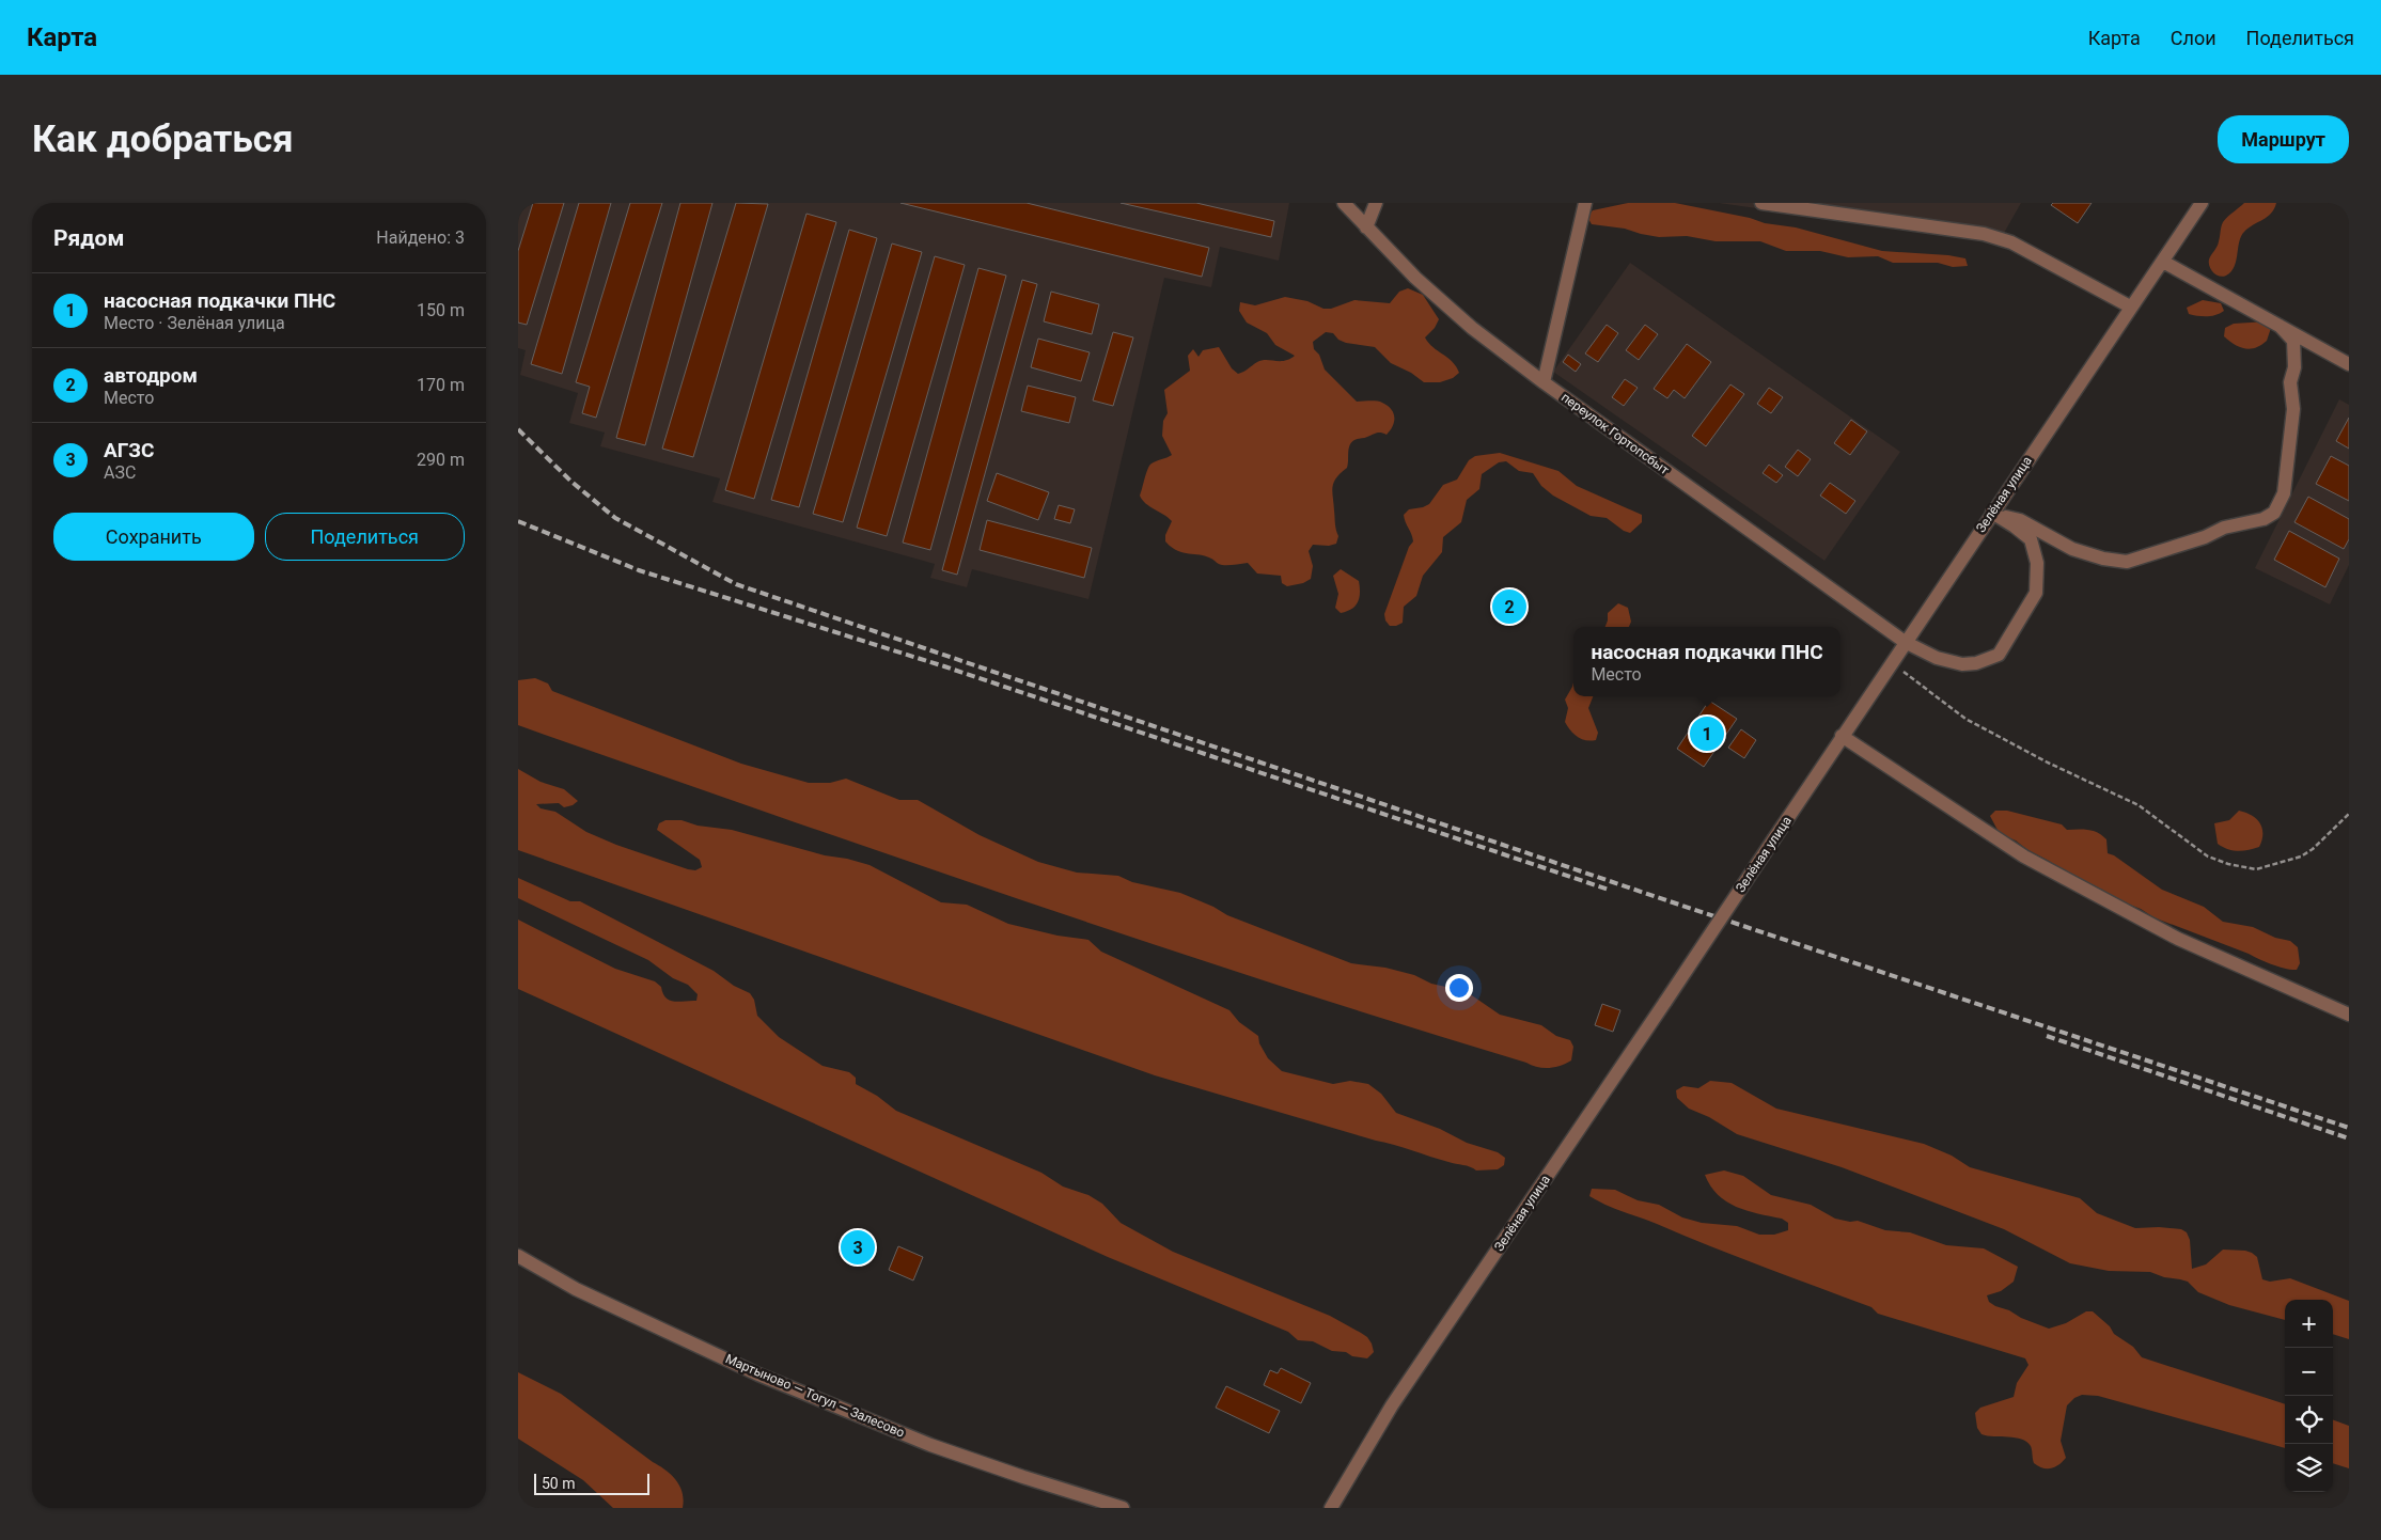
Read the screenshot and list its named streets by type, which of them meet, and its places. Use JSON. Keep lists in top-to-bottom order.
{
  "streets": {
    "street": ["переулок Гортопсбыт", "Зелёная улица", "Мартыново — Тогул — Залесово"]
  },
  "crossings": [
    ["переулок Гортопсбыт", "Зелёная улица"]
  ],
  "scale_bar": "50 m",
  "page": {
    "header": "Карта",
    "nav": ["Карта", "Слои", "Поделиться"],
    "buttons": [
      "Маршрут",
      ["Сохранить", "Поделиться"]
    ],
    "title": "Как добраться",
    "heading": ["Рядом", "Найдено: 3"],
    "list": [
      {
        "mark": "1",
        "name": "насосная подкачки ПНС",
        "note": "Место · Зелёная улица",
        "value": "150 m"
      },
      {
        "mark": "2",
        "name": "автодром",
        "note": "Место",
        "value": "170 m"
      },
      {
        "mark": "3",
        "name": "АГЗС",
        "note": "АЗС",
        "value": "290 m"
      }
    ],
    "pins": ["2", "1", "3"],
    "popup": ["насосная подкачки ПНС", "Место"],
    "map_buttons": ["+", "−"],
    "scale": "50 m"
  }
}
